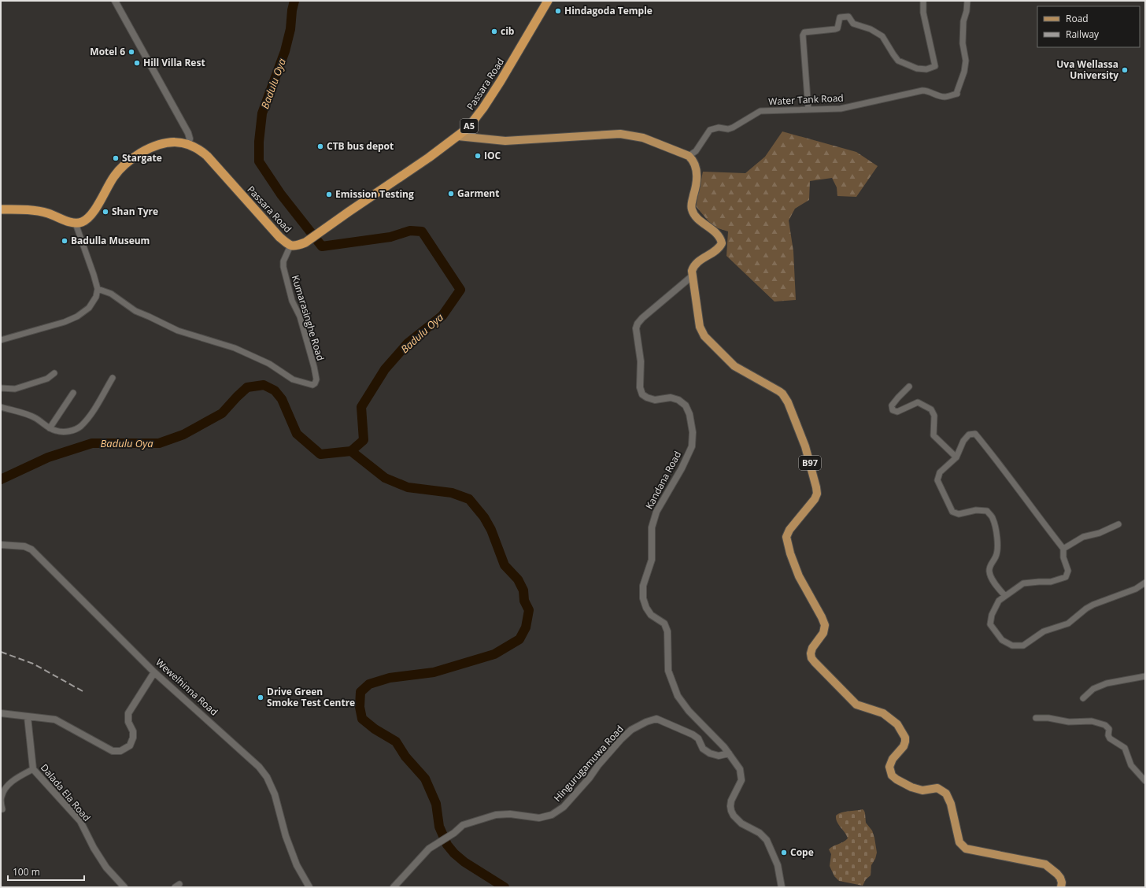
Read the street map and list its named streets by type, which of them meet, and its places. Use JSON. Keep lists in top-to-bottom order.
{
  "streets": {
    "highway": ["Passara Road", "A5"],
    "main road": ["B97"],
    "street": [
      "Water Tank Road",
      "Kumarasinghe Road",
      "Kandana Road",
      "Wewelhinna Road",
      "Hingurugamuwa Road",
      "Dalada Ela Road"
    ]
  },
  "crossings": [
    ["Passara Road", "Kumarasinghe Road"],
    ["Water Tank Road", "B97"],
    ["B97", "Kandana Road"],
    ["Kandana Road", "Hingurugamuwa Road"]
  ],
  "water": ["Badulu Oya"],
  "places": [
    "Hindagoda Temple",
    "cib",
    "Motel 6",
    "Hill Villa Rest",
    "Uva Wellassa University",
    "CTB bus depot",
    "IOC",
    "Stargate",
    "Garment",
    "Emission Testing",
    "Shan Tyre",
    "Badulla Museum",
    "Drive Green Smoke Test Centre",
    "Cope"
  ],
  "legend": ["Road", "Railway"],
  "scale_bar": "100 m"
}
